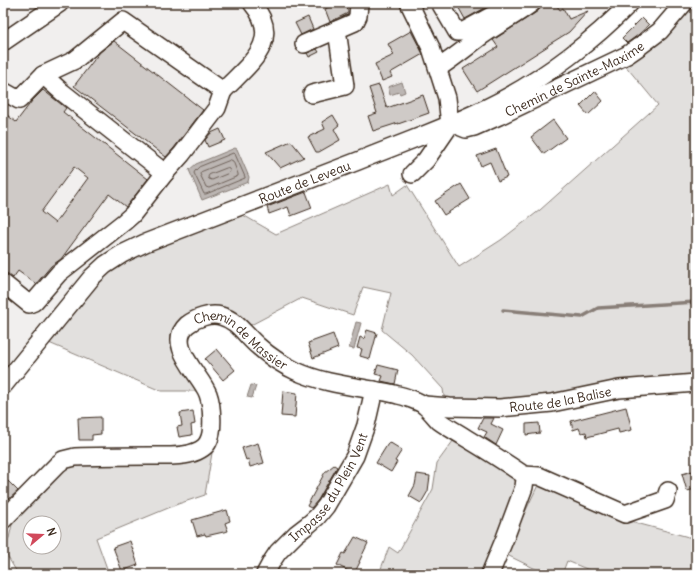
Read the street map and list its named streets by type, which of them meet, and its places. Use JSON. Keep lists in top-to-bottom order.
{
  "streets": {
    "street": [
      "Chemin de Sainte-Maxime",
      "Route de Leveau",
      "Chemin de Massier",
      "Route de la Balise",
      "Impasse du Plein Vent"
    ]
  },
  "crossings": [
    ["Chemin de Sainte-Maxime", "Route de Leveau"],
    ["Chemin de Massier", "Route de la Balise"],
    ["Chemin de Massier", "Impasse du Plein Vent"]
  ],
  "north": "right"
}
